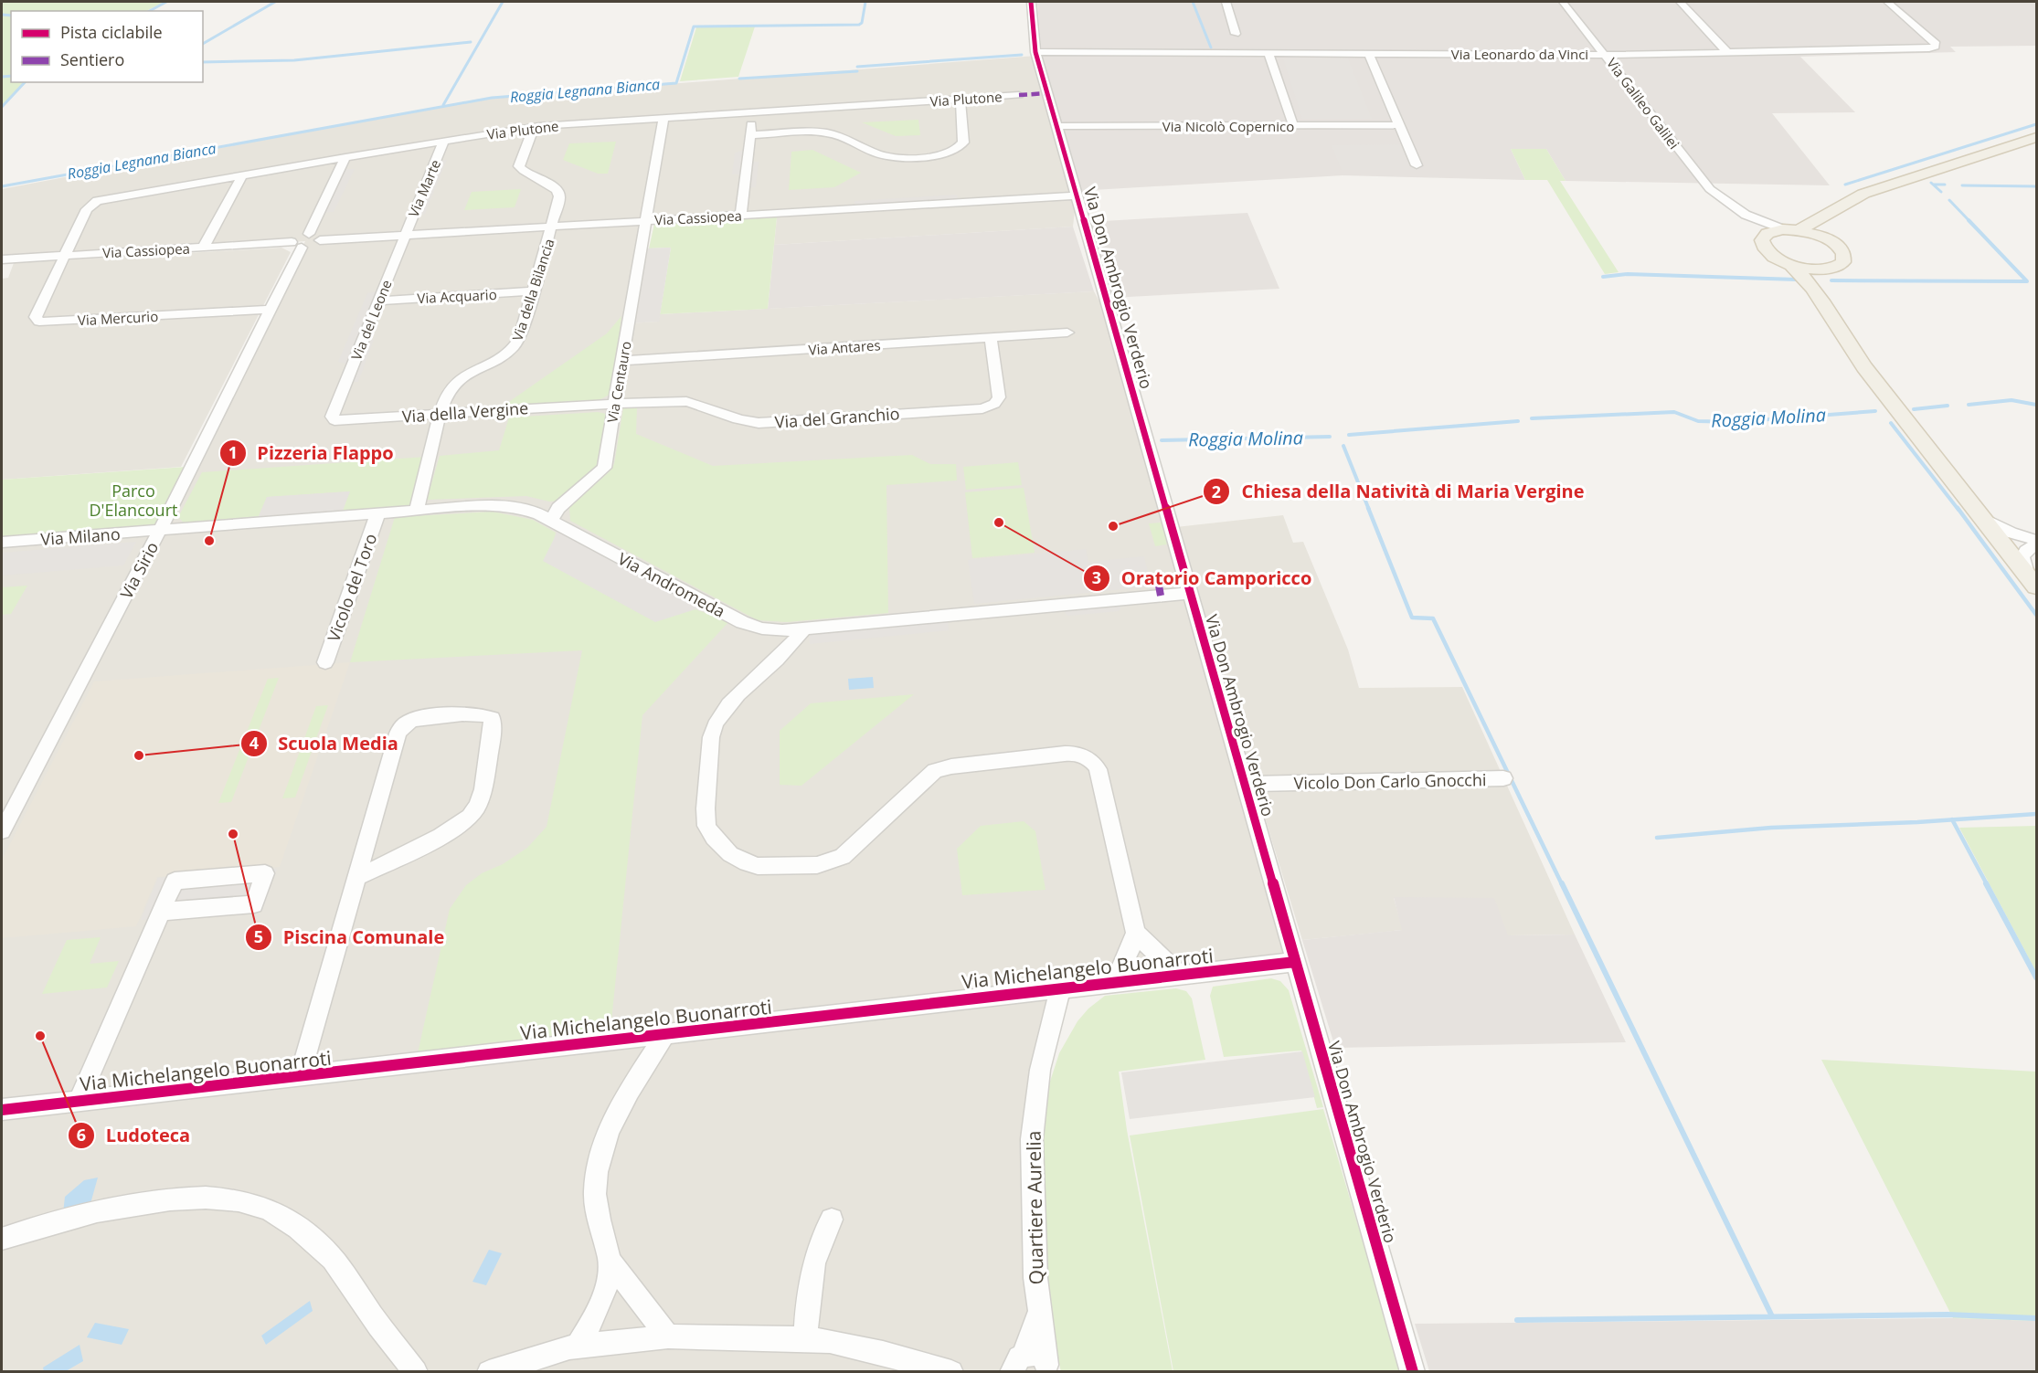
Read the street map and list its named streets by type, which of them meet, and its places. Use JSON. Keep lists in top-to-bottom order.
{
  "streets": {
    "street": [
      "Via Leonardo da Vinci",
      "Via Plutone",
      "Via Galileo Galilei",
      "Via Nicolò Copernico",
      "Via Marte",
      "Via Cassiopea",
      "Via Don Ambrogio Verderio",
      "Via della Bilancia",
      "Via Acquario",
      "Via Mercurio",
      "Via del Leone",
      "Via Antares",
      "Via Centauro",
      "Via della Vergine",
      "Via del Granchio",
      "Via Milano",
      "Via Sirio",
      "Via Andromeda",
      "Vicolo del Toro",
      "Vicolo Don Carlo Gnocchi",
      "Via Michelangelo Buonarroti",
      "Quartiere Aurelia"
    ]
  },
  "crossings": [
    ["Via Leonardo da Vinci", "Via Galileo Galilei"],
    ["Via Leonardo da Vinci", "Via Don Ambrogio Verderio"],
    ["Via Plutone", "Via Marte"],
    ["Via Plutone", "Via Cassiopea"],
    ["Via Plutone", "Via della Bilancia"],
    ["Via Plutone", "Via Mercurio"],
    ["Via Plutone", "Via Centauro"],
    ["Via Nicolò Copernico", "Via Don Ambrogio Verderio"],
    ["Via Marte", "Via Cassiopea"],
    ["Via Marte", "Via del Leone"],
    ["Via Cassiopea", "Via Don Ambrogio Verderio"],
    ["Via Cassiopea", "Via della Bilancia"],
    ["Via Cassiopea", "Via Mercurio"],
    ["Via Cassiopea", "Via del Leone"],
    ["Via Cassiopea", "Via Centauro"],
    ["Via Cassiopea", "Via Sirio"],
    ["Via Don Ambrogio Verderio", "Via Andromeda"],
    ["Via Don Ambrogio Verderio", "Vicolo Don Carlo Gnocchi"],
    ["Via Don Ambrogio Verderio", "Via Michelangelo Buonarroti"],
    ["Via della Bilancia", "Via Acquario"],
    ["Via della Bilancia", "Via della Vergine"],
    ["Via della Bilancia", "Via Andromeda"],
    ["Via Acquario", "Via del Leone"],
    ["Via Mercurio", "Via Sirio"],
    ["Via del Leone", "Via della Vergine"],
    ["Via Antares", "Via Centauro"],
    ["Via Antares", "Via del Granchio"],
    ["Via Centauro", "Via della Vergine"],
    ["Via Centauro", "Via del Granchio"],
    ["Via Centauro", "Via Andromeda"],
    ["Via della Vergine", "Via del Granchio"],
    ["Via Milano", "Via Sirio"],
    ["Via Milano", "Via Andromeda"],
    ["Via Sirio", "Via Andromeda"],
    ["Via Andromeda", "Vicolo del Toro"],
    ["Via Michelangelo Buonarroti", "Quartiere Aurelia"]
  ],
  "water": ["Roggia Legnana Bianca", "Roggia Molina"],
  "parks": ["Parco D'Elancourt"],
  "places": [
    "Oratorio Camporicco",
    "Chiesa della Natività di Maria Vergine",
    "Pizzeria Flappo",
    "Scuola Media",
    "Piscina Comunale",
    "Ludoteca"
  ],
  "legend": ["Pista ciclabile", "Sentiero"]
}
